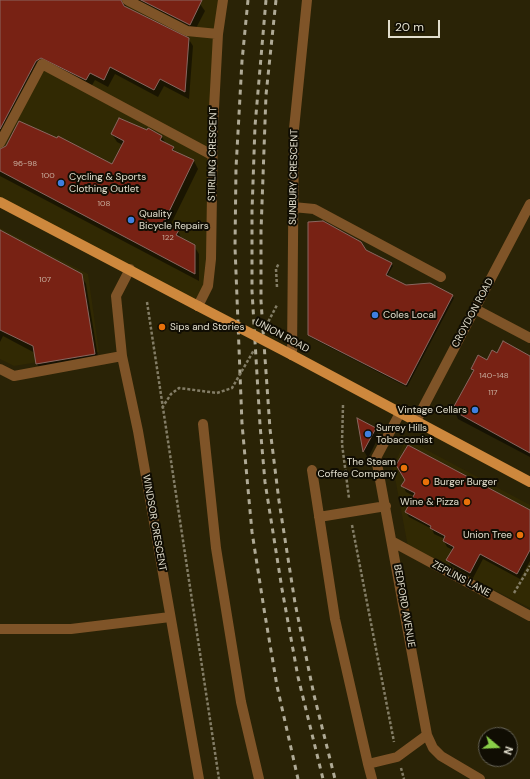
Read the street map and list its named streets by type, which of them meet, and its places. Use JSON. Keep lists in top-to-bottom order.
{
  "streets": {
    "main road": ["UNION ROAD"],
    "street": [
      "STIRLING CRESCENT",
      "SUNBURY CRESCENT",
      "CROYDON ROAD",
      "WINDSOR CRESCENT",
      "ZEPLINS LANE",
      "BEDFORD AVENUE"
    ]
  },
  "crossings": [
    ["STIRLING CRESCENT", "UNION ROAD"],
    ["SUNBURY CRESCENT", "UNION ROAD"],
    ["CROYDON ROAD", "UNION ROAD"],
    ["UNION ROAD", "WINDSOR CRESCENT"],
    ["UNION ROAD", "BEDFORD AVENUE"],
    ["ZEPLINS LANE", "BEDFORD AVENUE"]
  ],
  "places": [
    "Cycling & Sports Clothing Outlet",
    "Quality Bicycle Repairs",
    "Coles Local",
    "Sips and Stories",
    "Vintage Cellars",
    "Surrey Hills Tobacconist",
    "The Steam Coffee Company",
    "Burger Burger",
    "Wine & Pizza",
    "Union Tree"
  ],
  "house_numbers": [
    "96-98",
    "100",
    "108",
    "122",
    "107",
    "140-148",
    "117"
  ],
  "scale_bar": "20 m",
  "north": "right"
}
